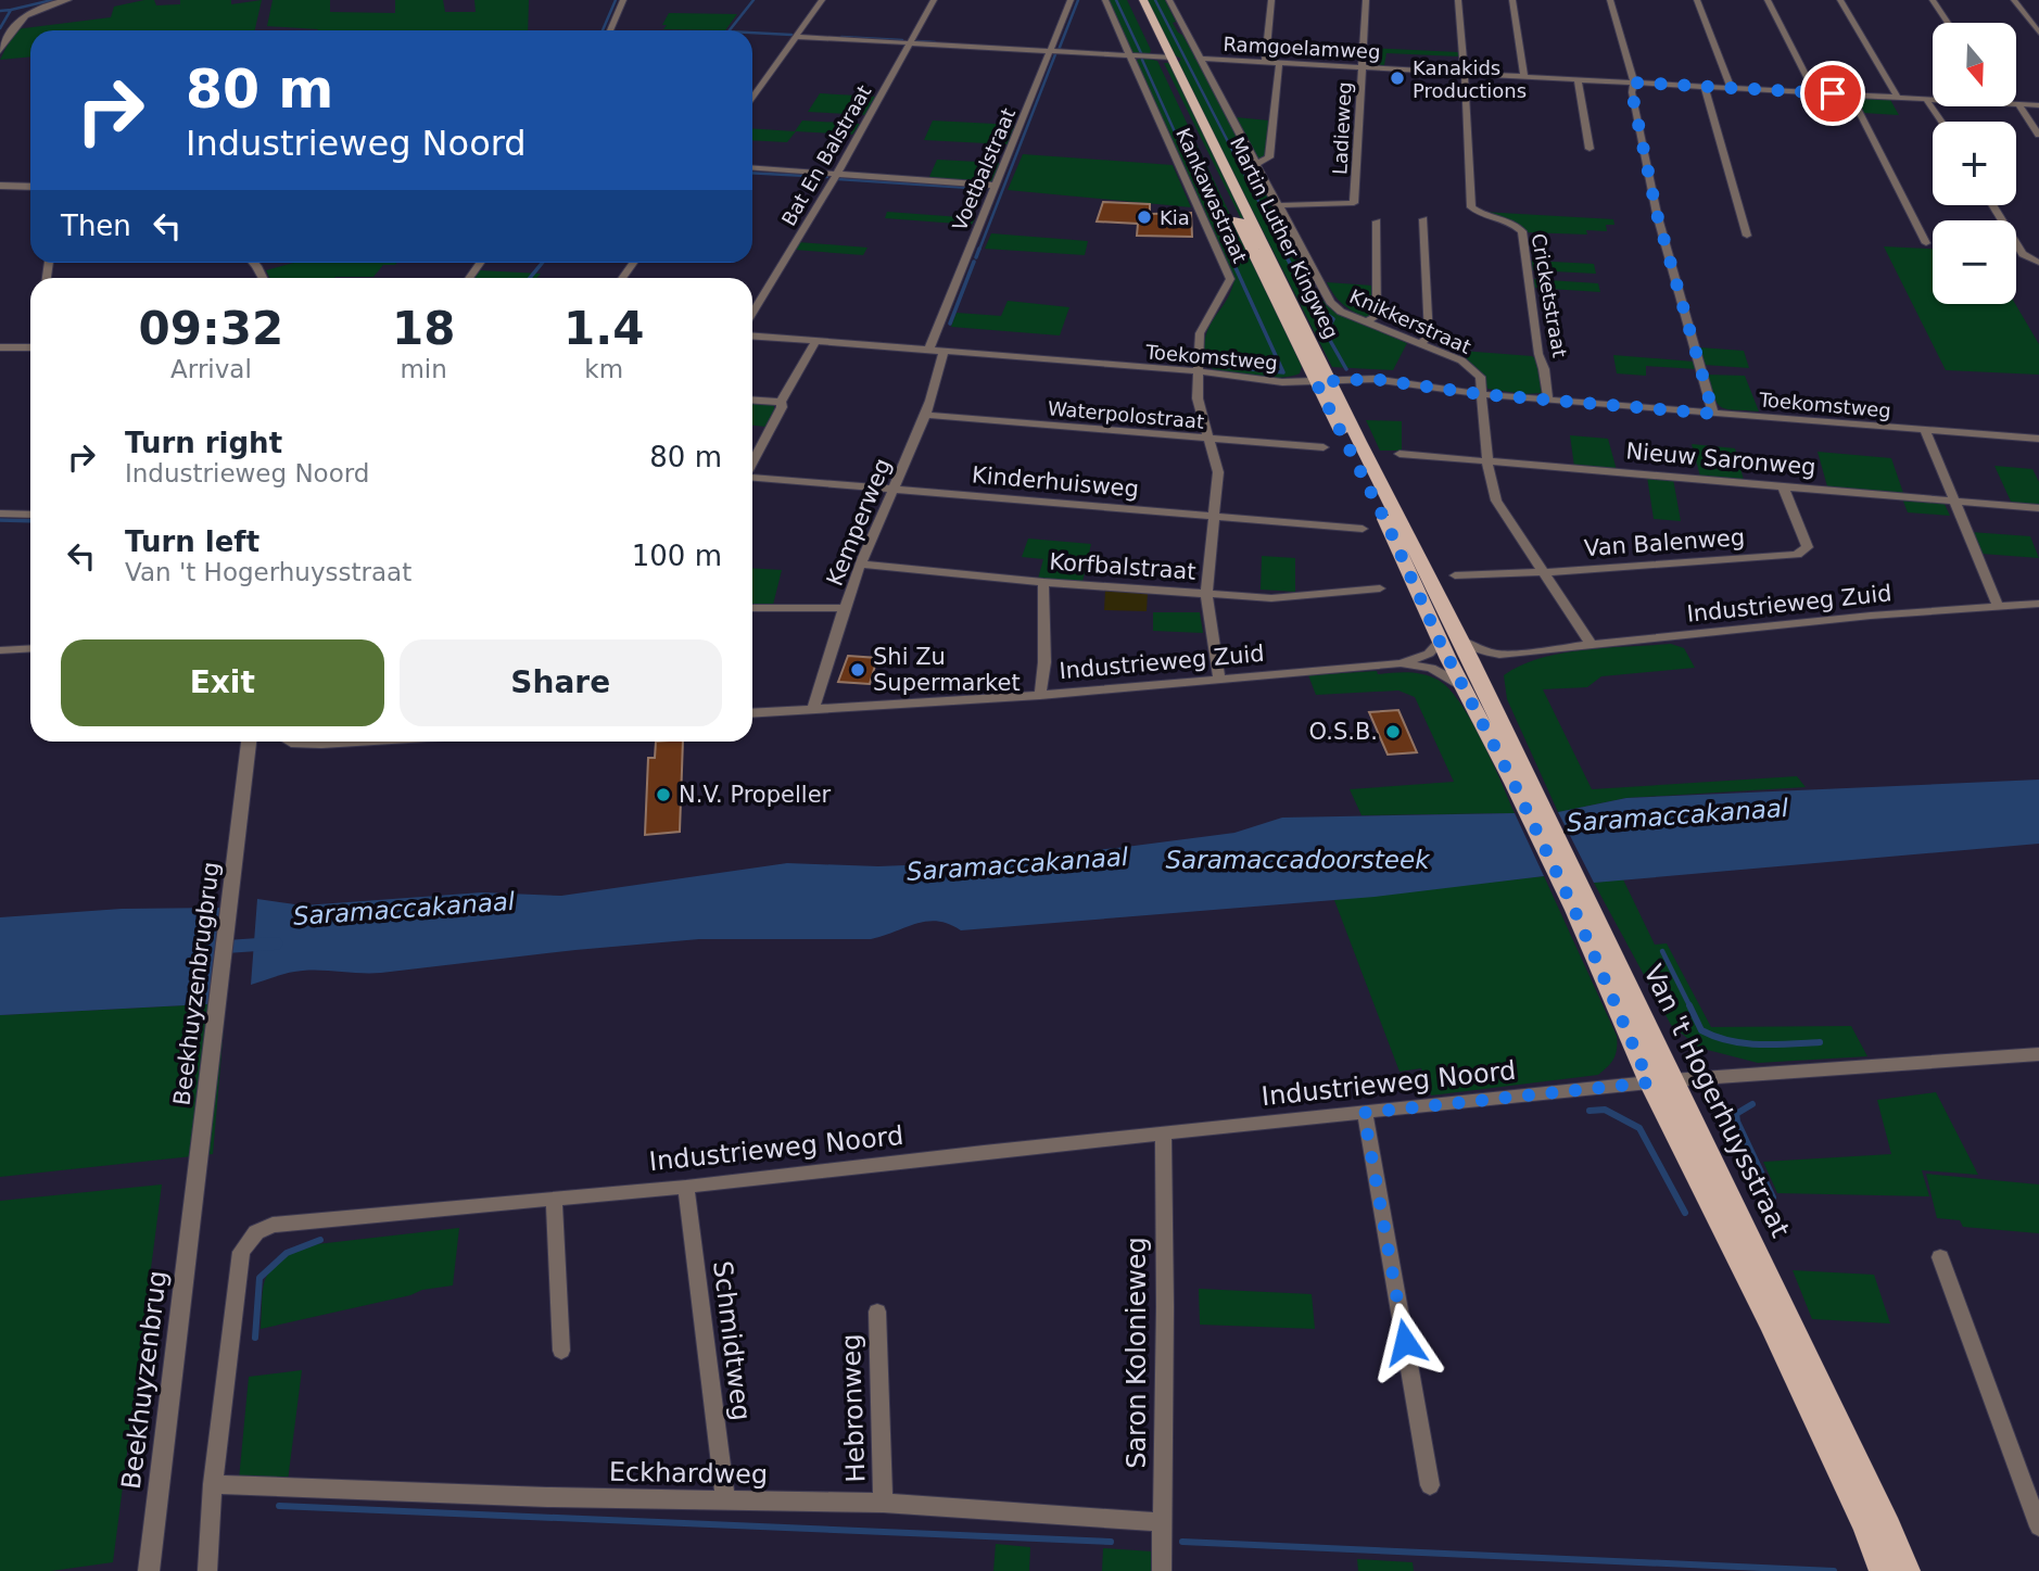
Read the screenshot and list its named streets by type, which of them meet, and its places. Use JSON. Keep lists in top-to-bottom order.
{
  "streets": {
    "main road": ["Martin Luther Kingweg", "Van 't Hogerhuysstraat"],
    "street": [
      "Ramgoelamweg",
      "Ladieweg",
      "Bat En Balstraat",
      "Voetbalstraat",
      "Kankawastraat",
      "Cricketstraat",
      "Knikkerstraat",
      "Toekomstweg",
      "Waterpolostraat",
      "Nieuw Saronweg",
      "Kinderhuisweg",
      "Kemperweg",
      "Van Balenweg",
      "Korfbalstraat",
      "Industrieweg Zuid",
      "Beekhuyzenbrugbrug",
      "Industrieweg Noord",
      "Schmidtweg",
      "Saron Kolonieweg",
      "Beekhuyzenbrug",
      "Hebronweg",
      "Eckhardweg"
    ]
  },
  "crossings": [
    ["Ramgoelamweg", "Ladieweg"],
    ["Ramgoelamweg", "Cricketstraat"],
    ["Ramgoelamweg", "Knikkerstraat"],
    ["Ladieweg", "Knikkerstraat"],
    ["Voetbalstraat", "Toekomstweg"],
    ["Kankawastraat", "Toekomstweg"],
    ["Kankawastraat", "Waterpolostraat"],
    ["Kankawastraat", "Kinderhuisweg"],
    ["Kankawastraat", "Korfbalstraat"],
    ["Kankawastraat", "Industrieweg Zuid"],
    ["Martin Luther Kingweg", "Toekomstweg"],
    ["Martin Luther Kingweg", "Industrieweg Zuid"],
    ["Martin Luther Kingweg", "Van 't Hogerhuysstraat"],
    ["Cricketstraat", "Toekomstweg"],
    ["Knikkerstraat", "Toekomstweg"],
    ["Toekomstweg", "Kemperweg"],
    ["Waterpolostraat", "Kemperweg"],
    ["Nieuw Saronweg", "Van Balenweg"],
    ["Kinderhuisweg", "Kemperweg"],
    ["Kemperweg", "Korfbalstraat"],
    ["Kemperweg", "Industrieweg Zuid"],
    ["Industrieweg Zuid", "Van 't Hogerhuysstraat"],
    ["Beekhuyzenbrugbrug", "Beekhuyzenbrug"],
    ["Industrieweg Noord", "Van 't Hogerhuysstraat"],
    ["Industrieweg Noord", "Schmidtweg"],
    ["Industrieweg Noord", "Saron Kolonieweg"],
    ["Industrieweg Noord", "Eckhardweg"],
    ["Schmidtweg", "Eckhardweg"],
    ["Saron Kolonieweg", "Eckhardweg"],
    ["Hebronweg", "Eckhardweg"]
  ],
  "water": ["Saramaccakanaal", "Saramaccadoorsteek"],
  "places": [
    "Kanakids Productions",
    "Kia",
    "Shi Zu Supermarket",
    "O.S.B.",
    "N.V. Propeller"
  ],
  "north": "bottom",
  "page": {
    "map_buttons": ["+", "−"],
    "turn": ["80 m", "Industrieweg Noord"],
    "then": "Then",
    "eta": [
      "09:32",
      "Arrival",
      "18",
      "min",
      "1.4",
      "km"
    ],
    "list": [
      {
        "name": "Turn right",
        "note": "Industrieweg Noord",
        "value": "80 m"
      },
      {
        "name": "Turn left",
        "note": "Van 't Hogerhuysstraat",
        "value": "100 m"
      }
    ],
    "buttons": ["Exit", "Share"]
  }
}
